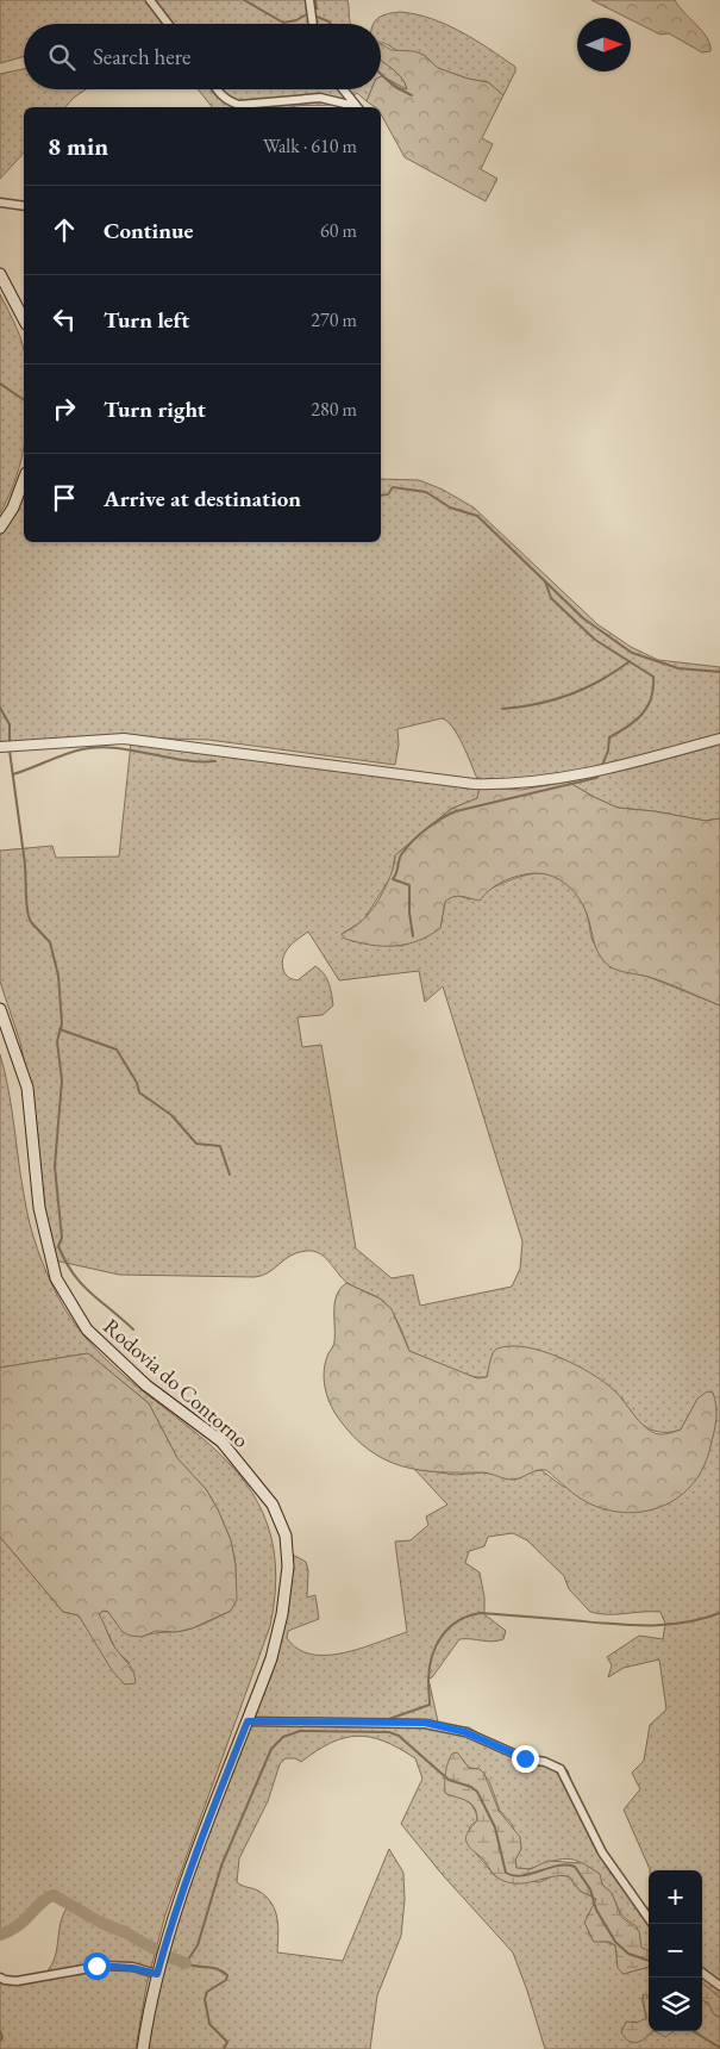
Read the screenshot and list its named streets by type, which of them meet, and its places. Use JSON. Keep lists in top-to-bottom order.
{
  "streets": {
    "main road": ["Rodovia do Contorno"]
  },
  "north": "right",
  "page": {
    "search": "Search here",
    "heading": ["8 min", "Walk · 610 m"],
    "list": [
      ["Continue", "60 m"],
      ["Turn left", "270 m"],
      ["Turn right", "280 m"],
      "Arrive at destination"
    ],
    "map_buttons": ["+", "−"]
  }
}
